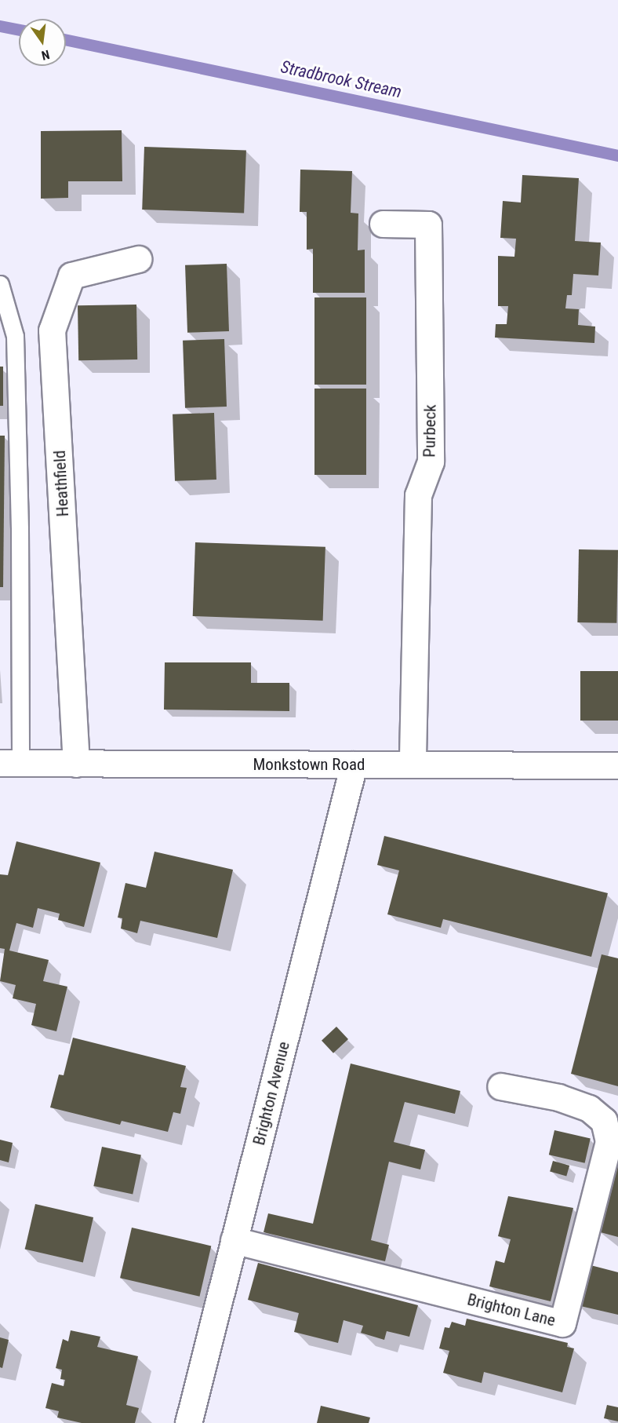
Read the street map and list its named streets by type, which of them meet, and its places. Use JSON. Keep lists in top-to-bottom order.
{
  "streets": {
    "street": [
      "Purbeck",
      "Heathfield",
      "Monkstown Road",
      "Brighton Avenue",
      "Brighton Lane"
    ]
  },
  "crossings": [
    ["Purbeck", "Monkstown Road"],
    ["Heathfield", "Monkstown Road"],
    ["Monkstown Road", "Brighton Avenue"],
    ["Brighton Avenue", "Brighton Lane"]
  ],
  "water": ["Stradbrook Stream"],
  "north": "bottom"
}
